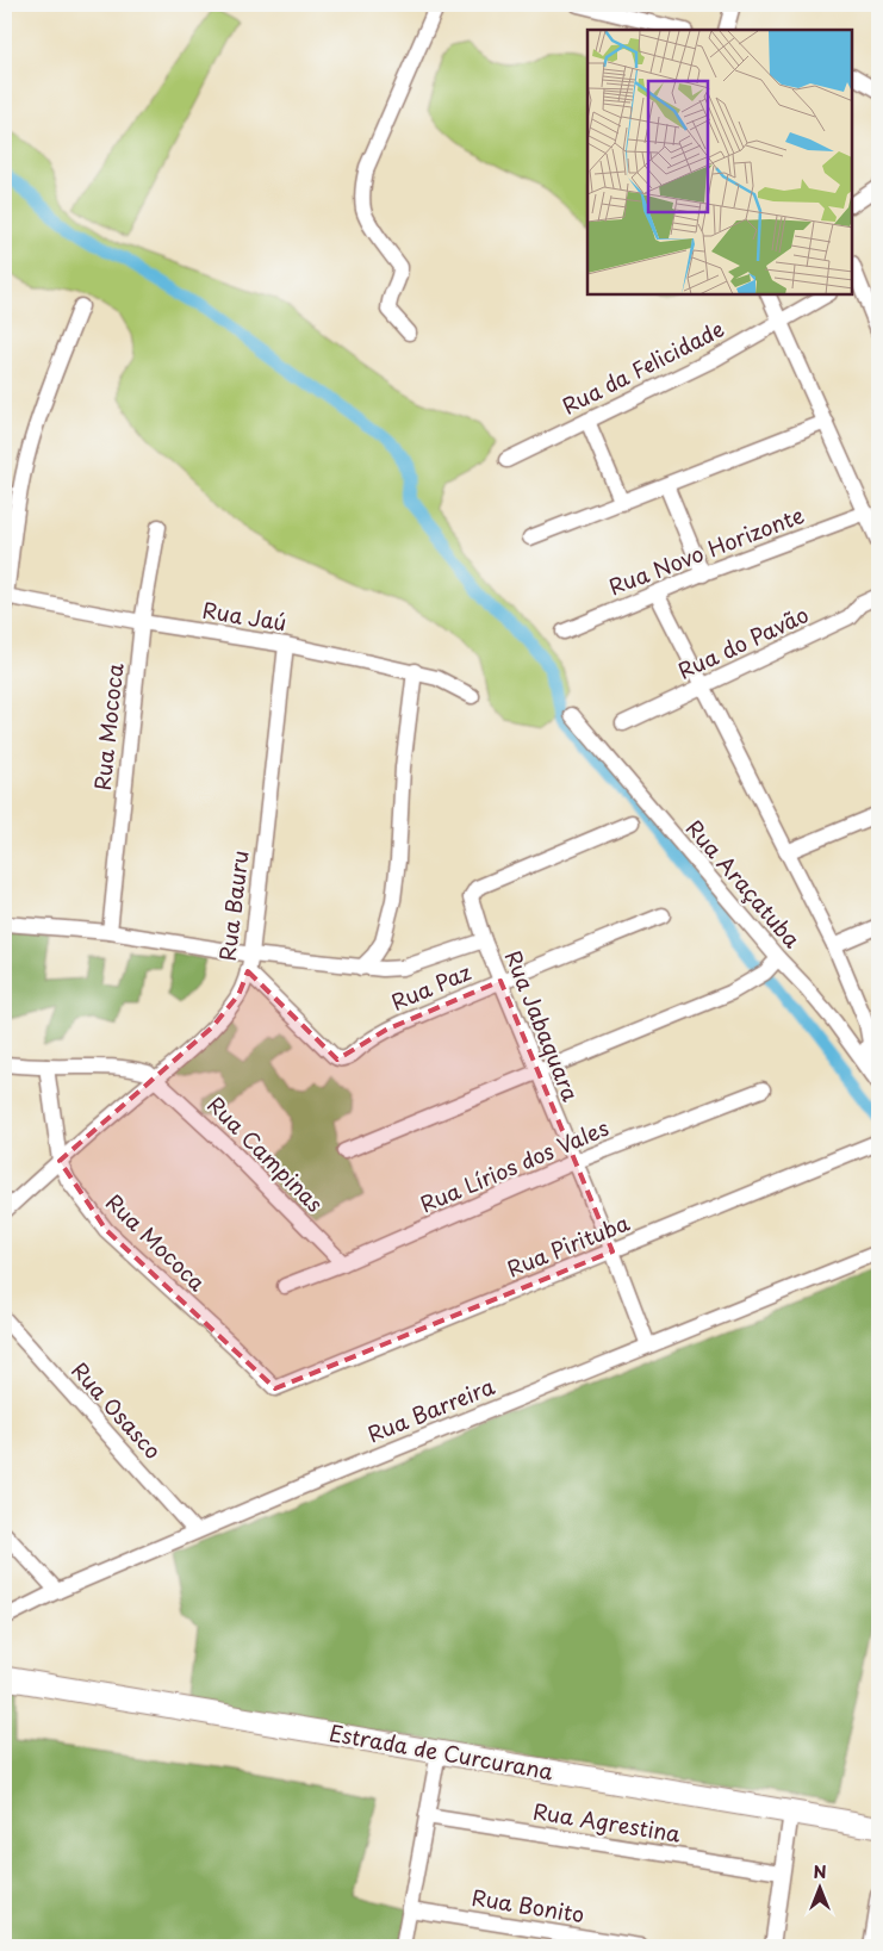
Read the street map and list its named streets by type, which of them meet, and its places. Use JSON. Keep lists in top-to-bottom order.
{
  "streets": {
    "main road": ["Estrada de Curcurana"],
    "street": [
      "Rua da Felicidade",
      "Rua Novo Horizonte",
      "Rua Jaú",
      "Rua do Pavão",
      "Rua Mococa",
      "Rua Araçatuba",
      "Rua Bauru",
      "Rua Paz",
      "Rua Jabaquara",
      "Rua Campinas",
      "Rua Lírios dos Vales",
      "Rua Pirituba",
      "Rua Osasco",
      "Rua Barreira",
      "Rua Agrestina",
      "Rua Bonito"
    ]
  },
  "crossings": [
    ["Rua Jaú", "Rua Mococa"],
    ["Rua Jaú", "Rua Bauru"],
    ["Rua Mococa", "Rua Bauru"],
    ["Rua Mococa", "Rua Pirituba"],
    ["Rua Bauru", "Rua Paz"],
    ["Rua Bauru", "Rua Campinas"],
    ["Rua Paz", "Rua Jabaquara"],
    ["Rua Jabaquara", "Rua Lírios dos Vales"],
    ["Rua Jabaquara", "Rua Pirituba"],
    ["Rua Jabaquara", "Rua Barreira"],
    ["Rua Campinas", "Rua Lírios dos Vales"],
    ["Rua Osasco", "Rua Barreira"]
  ],
  "north": "top"
}
